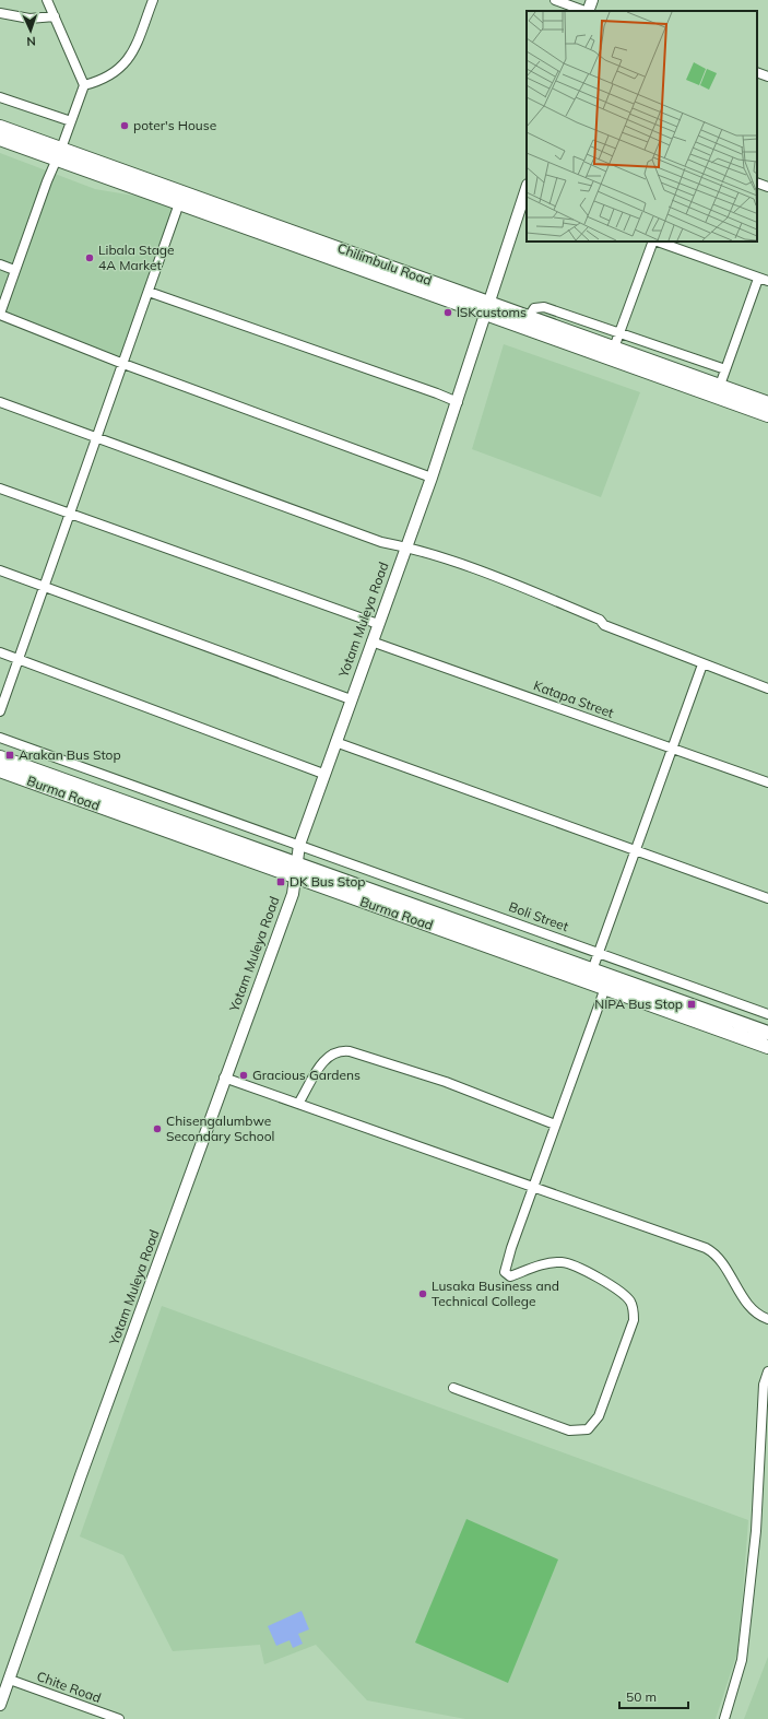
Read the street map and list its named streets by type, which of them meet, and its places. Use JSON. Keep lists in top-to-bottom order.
{
  "streets": {
    "main road": ["Chilimbulu Road", "Burma Road"],
    "street": [
      "Yotam Muleya Road",
      "Katapa Street",
      "Boli Street",
      "Chite Road"
    ]
  },
  "crossings": [
    ["Chilimbulu Road", "Yotam Muleya Road"],
    ["Yotam Muleya Road", "Katapa Street"],
    ["Yotam Muleya Road", "Burma Road"],
    ["Yotam Muleya Road", "Boli Street"],
    ["Yotam Muleya Road", "Chite Road"]
  ],
  "places": {
    "other": [
      "poter's House",
      "Libala Stage 4A Market",
      "lSKcustoms",
      "Gracious Gardens",
      "Chisengalumbwe Secondary School",
      "Lusaka Business and Technical College"
    ],
    "transit": ["Arakan Bus Stop", "DK Bus Stop", "NIPA Bus Stop"]
  },
  "scale_bar": "50 m",
  "north": "bottom"
}
